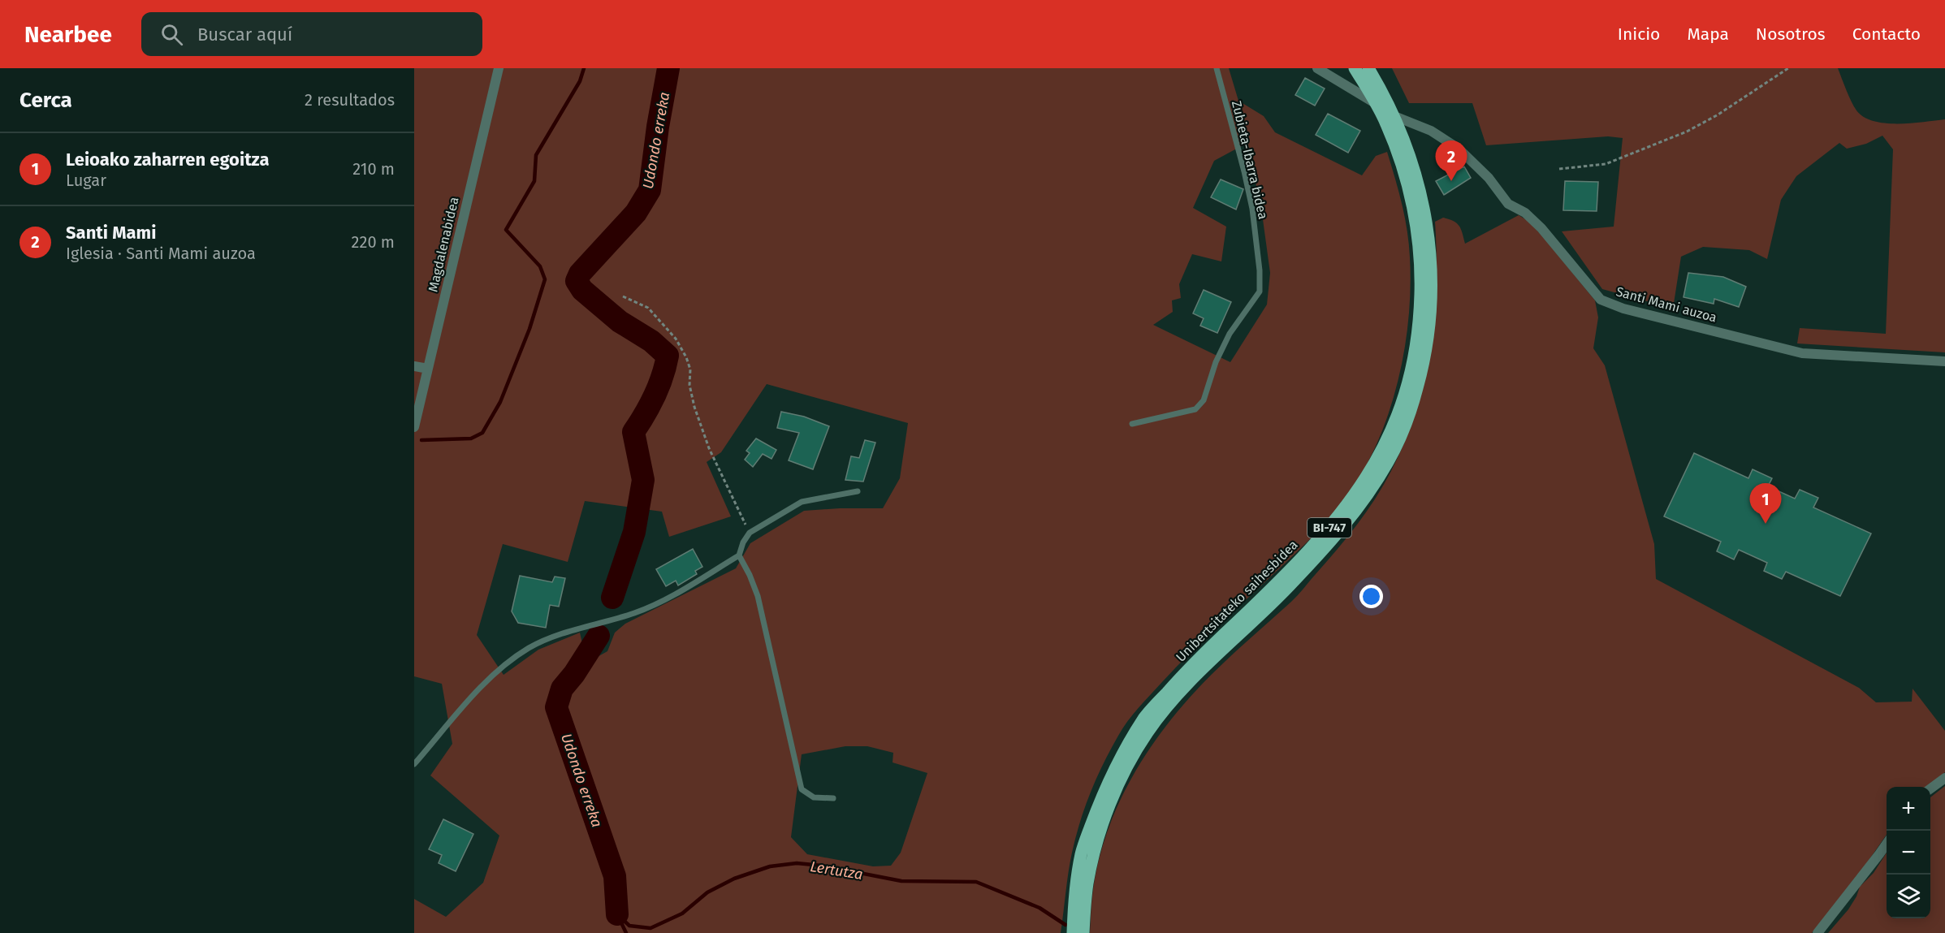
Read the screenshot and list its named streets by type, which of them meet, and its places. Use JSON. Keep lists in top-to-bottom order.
{
  "streets": {
    "main road": ["BI-747", "Unibertsitateko saihesbidea"],
    "street": ["Magdalenabidea", "Santi Mami auzoa"],
    "lane": ["Zubieta-Ibarra bidea"]
  },
  "crossings": [
    ["Santi Mami auzoa", "Unibertsitateko saihesbidea"]
  ],
  "water": ["Udondo erreka", "Lertutza"],
  "page": {
    "header": "Nearbee",
    "search": "Buscar aquí",
    "nav": [
      "Inicio",
      "Mapa",
      "Nosotros",
      "Contacto"
    ],
    "heading": ["Cerca", "2 resultados"],
    "list": [
      {
        "mark": "1",
        "name": "Leioako zaharren egoitza",
        "note": "Lugar",
        "value": "210 m"
      },
      {
        "mark": "2",
        "name": "Santi Mami",
        "note": "Iglesia · Santi Mami auzoa",
        "value": "220 m"
      }
    ],
    "pins": ["2", "1"],
    "map_buttons": ["+", "−"]
  }
}
